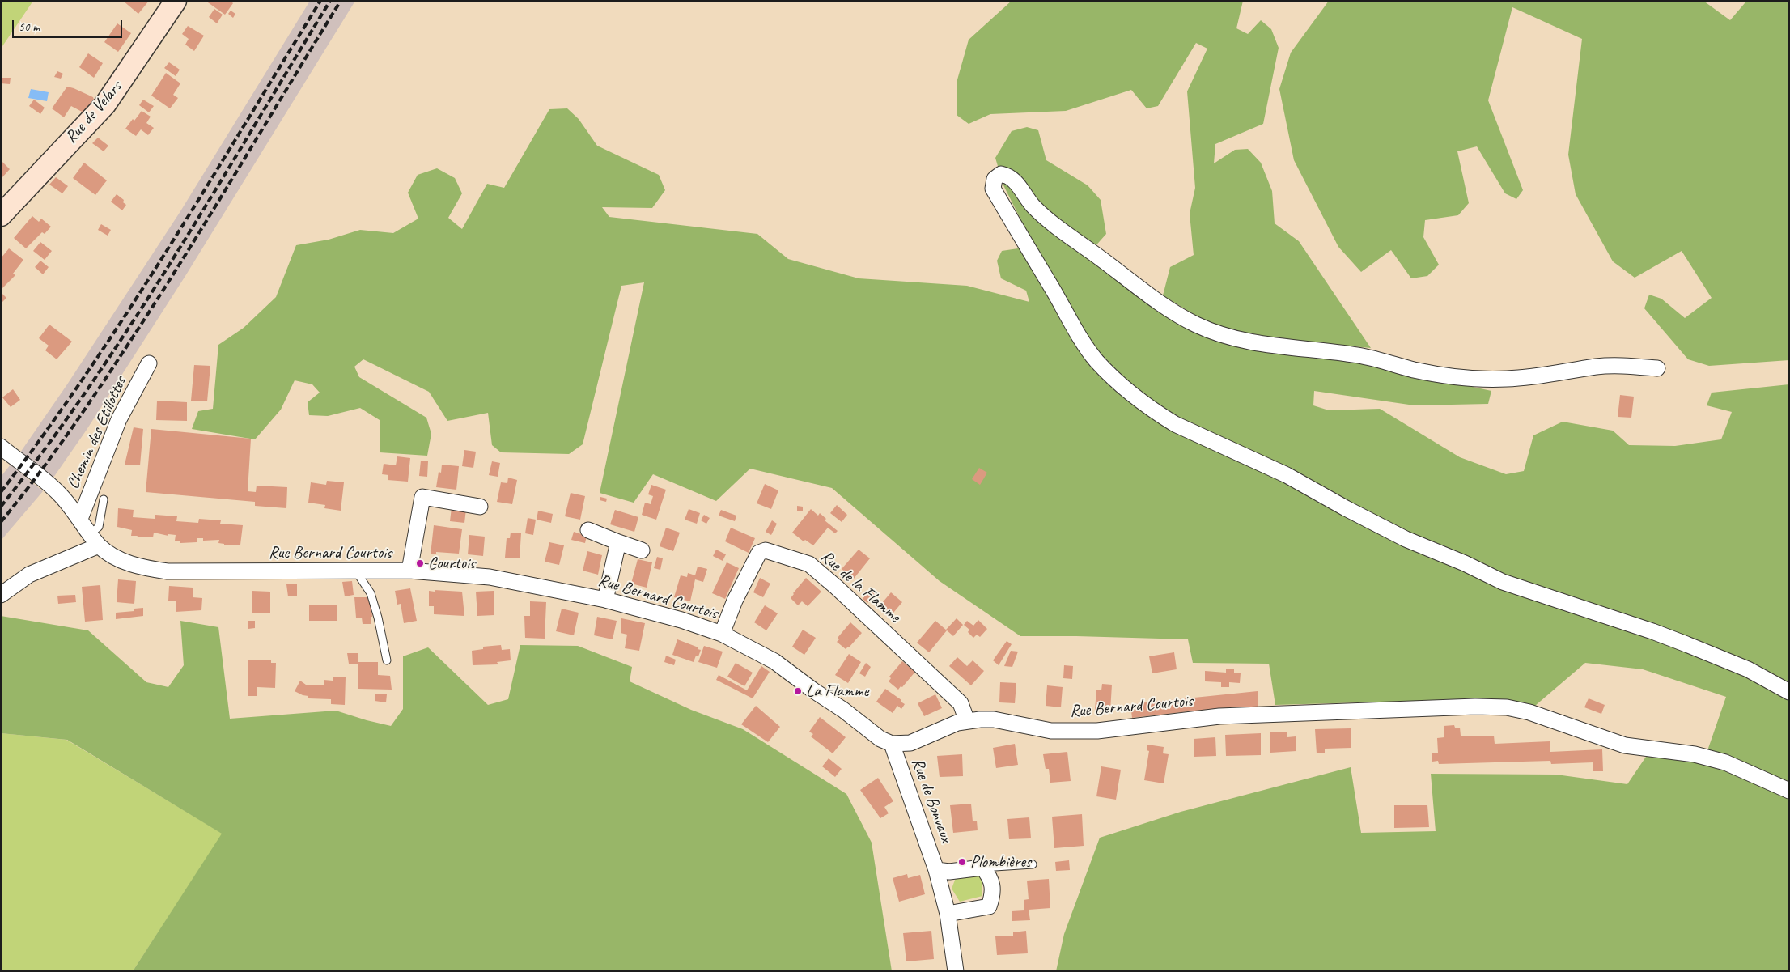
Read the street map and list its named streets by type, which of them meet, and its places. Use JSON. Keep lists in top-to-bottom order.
{
  "streets": {
    "main road": ["Rue de Velars"],
    "street": [
      "Chemin des Etillottes",
      "Rue Bernard Courtois",
      "Rue de la Flamme",
      "Rue de Bonvaux"
    ]
  },
  "crossings": [
    ["Chemin des Etillottes", "Rue Bernard Courtois"],
    ["Rue Bernard Courtois", "Rue de la Flamme"],
    ["Rue Bernard Courtois", "Rue de Bonvaux"]
  ],
  "places": ["Courtois", "La Flamme", "Plombières"],
  "scale_bar": "50 m"
}
